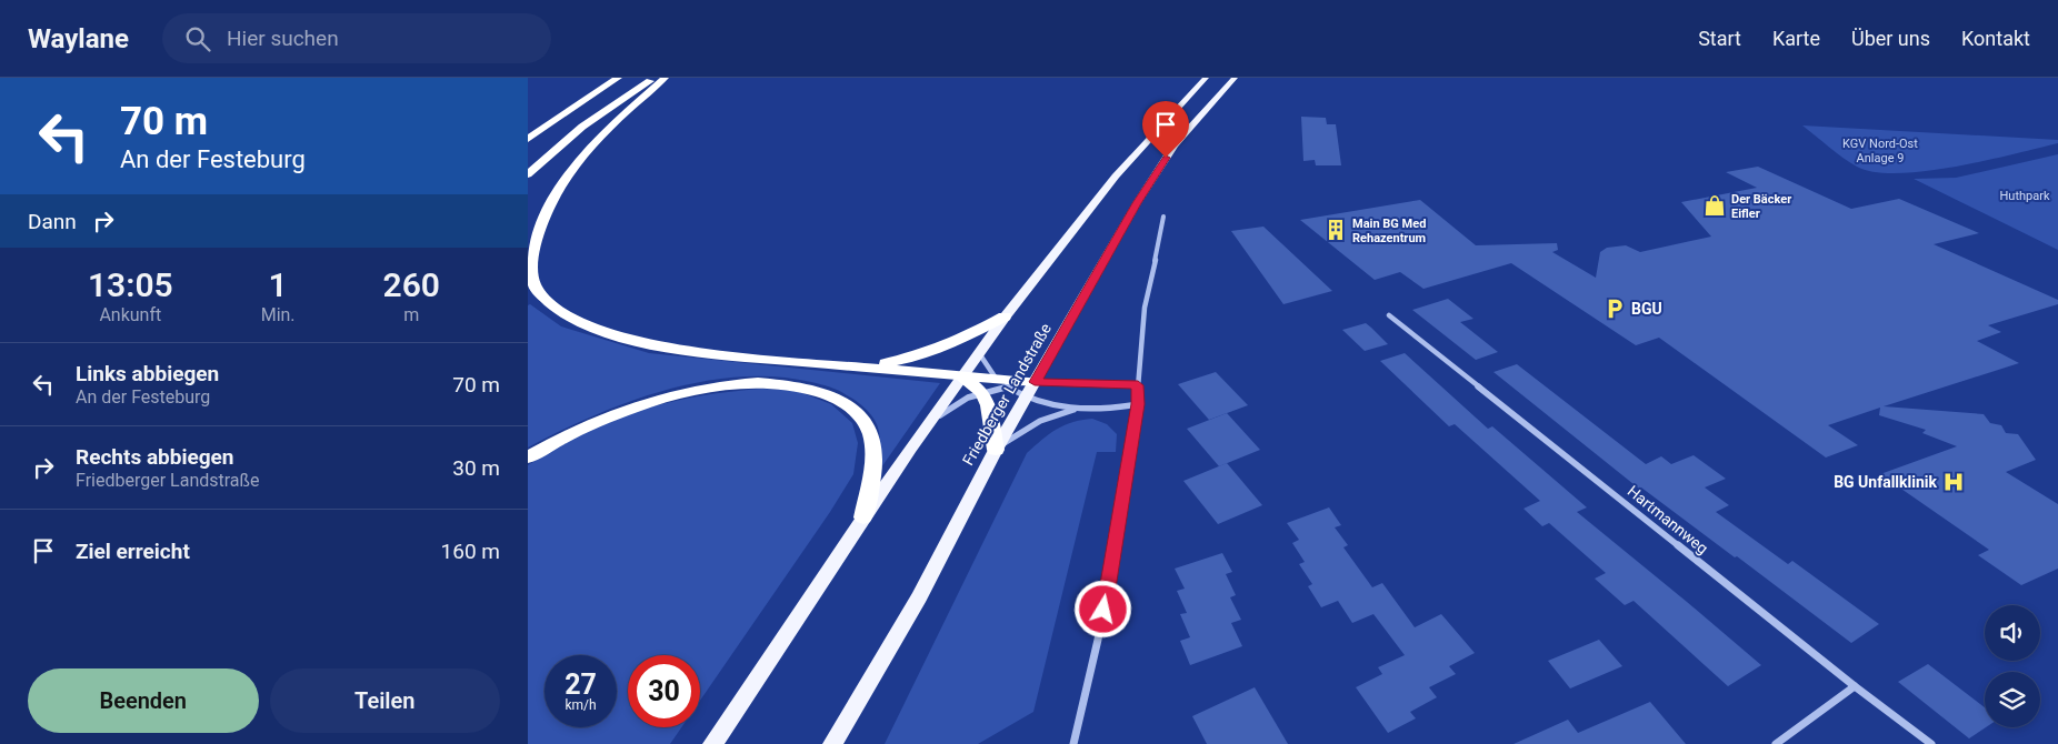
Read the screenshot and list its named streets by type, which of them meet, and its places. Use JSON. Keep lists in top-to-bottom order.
{
  "streets": {
    "main road": ["Friedberger Landstraße"],
    "street": ["Hartmannweg"]
  },
  "parks": ["KGV Nord-Ost Anlage 9", "Huthpark"],
  "places": {
    "shop": ["Der Bäcker Eifler"],
    "building": ["Main BG Med Rehazentrum"],
    "parking": ["BGU"],
    "hospital": ["BG Unfallklinik"]
  },
  "page": {
    "header": "Waylane",
    "search": "Hier suchen",
    "nav": [
      "Start",
      "Karte",
      "Über uns",
      "Kontakt"
    ],
    "turn": ["70 m", "An der Festeburg"],
    "then": "Dann",
    "eta": [
      "13:05",
      "Ankunft",
      "1",
      "Min.",
      "260",
      "m"
    ],
    "list": [
      {
        "name": "Links abbiegen",
        "note": "An der Festeburg",
        "value": "70 m"
      },
      {
        "name": "Rechts abbiegen",
        "note": "Friedberger Landstraße",
        "value": "30 m"
      },
      {
        "name": "Ziel erreicht",
        "value": "160 m"
      }
    ],
    "speed": "27 km/h",
    "limit": "30",
    "buttons": ["Beenden", "Teilen"]
  }
}
